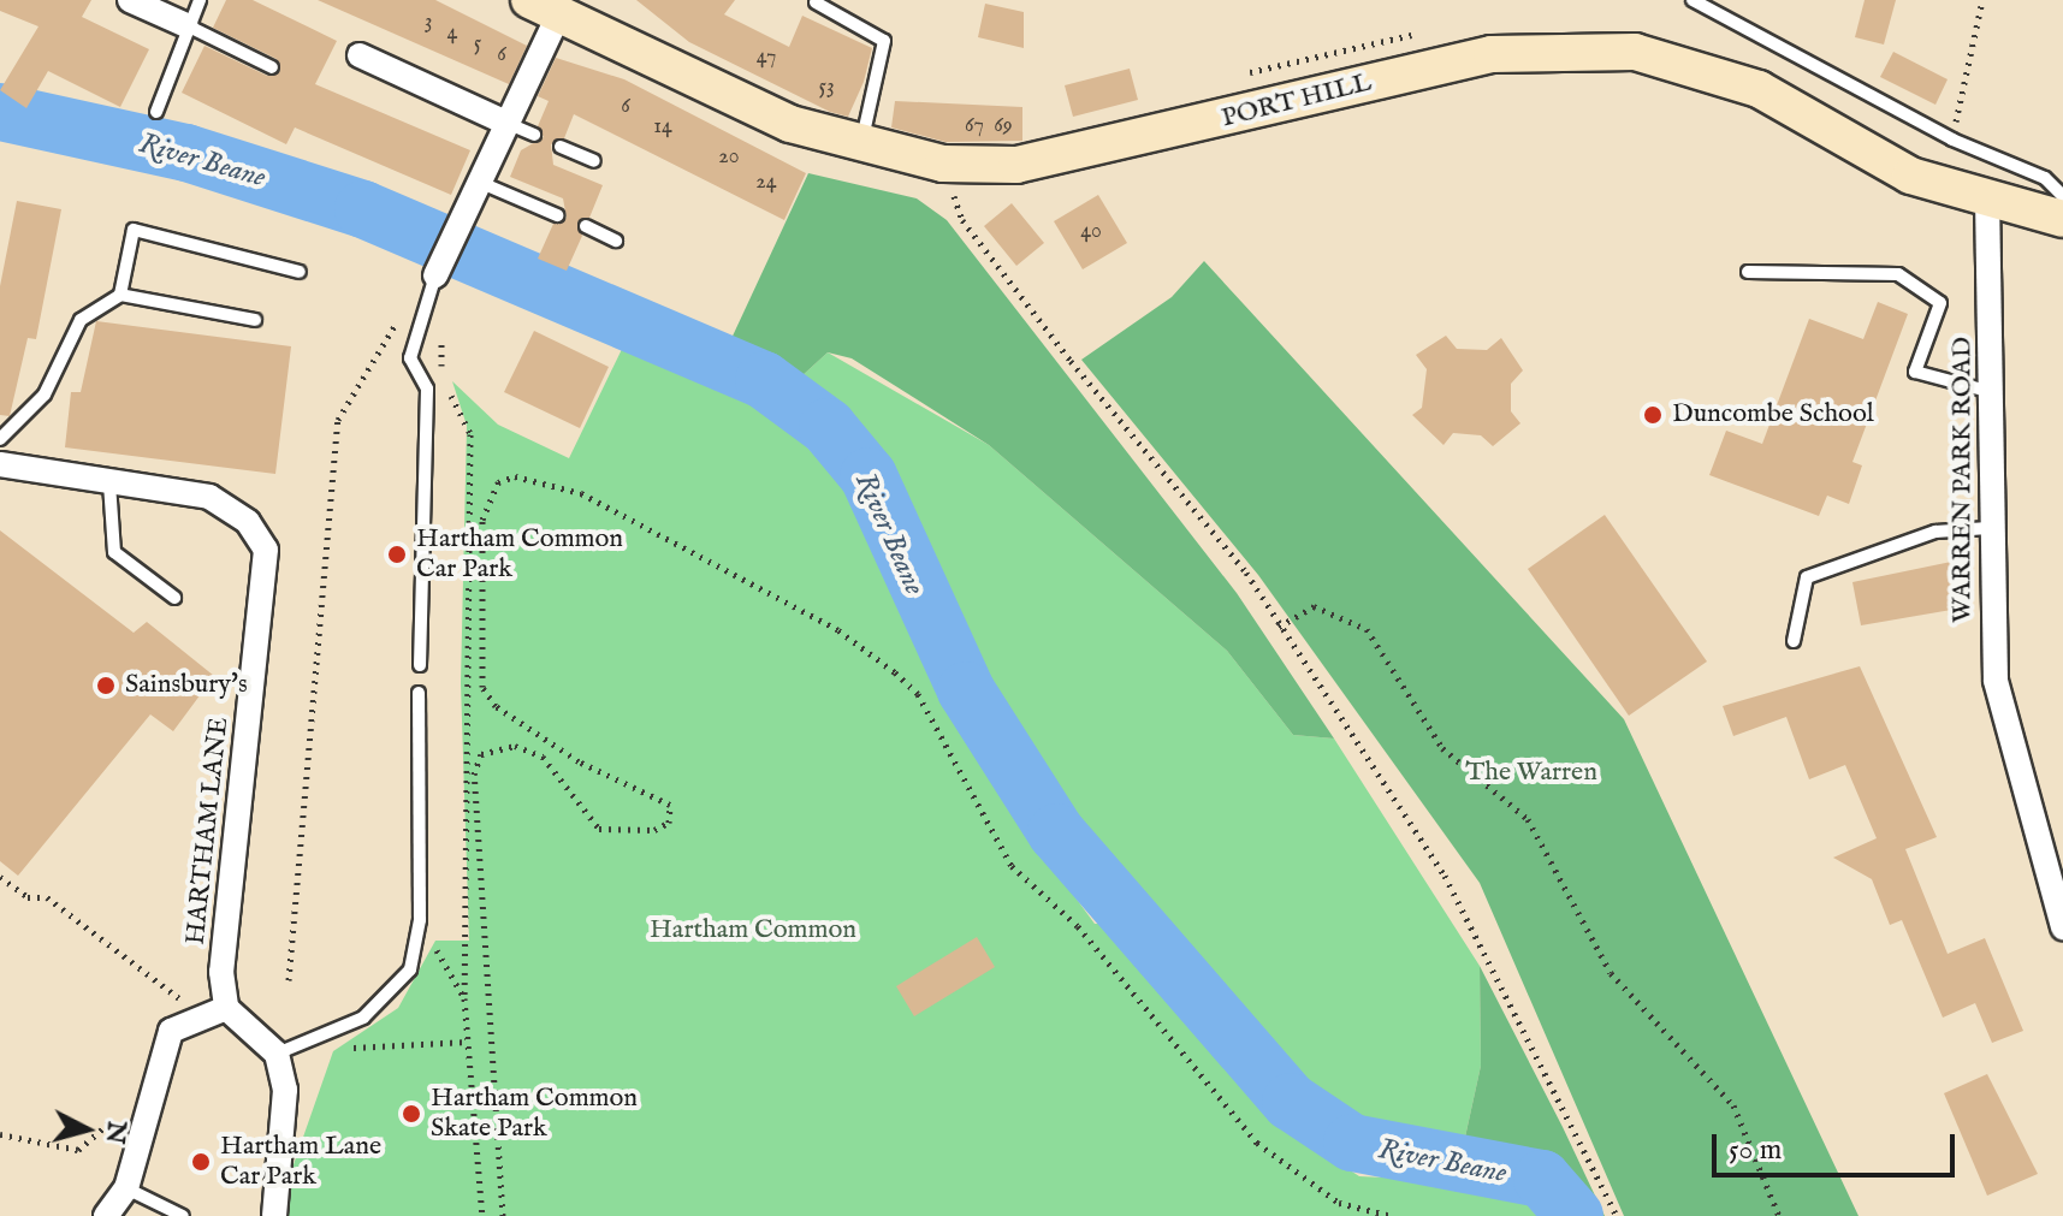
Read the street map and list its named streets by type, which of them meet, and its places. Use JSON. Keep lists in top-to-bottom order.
{
  "streets": {
    "main road": ["PORT HILL"],
    "street": ["WARREN PARK ROAD", "HARTHAM LANE"]
  },
  "crossings": [
    ["PORT HILL", "WARREN PARK ROAD"]
  ],
  "water": ["River Beane"],
  "parks": ["The Warren", "Hartham Common"],
  "places": [
    "Duncombe School",
    "Hartham Common Car Park",
    "Sainsbury's",
    "Hartham Common Skate Park",
    "Hartham Lane Car Park"
  ],
  "house_numbers": [
    "3",
    "4",
    "5",
    "6",
    "47",
    "53",
    "6",
    "67",
    "69",
    "14",
    "20",
    "24",
    "40"
  ],
  "scale_bar": "50 m",
  "north": "right"
}
